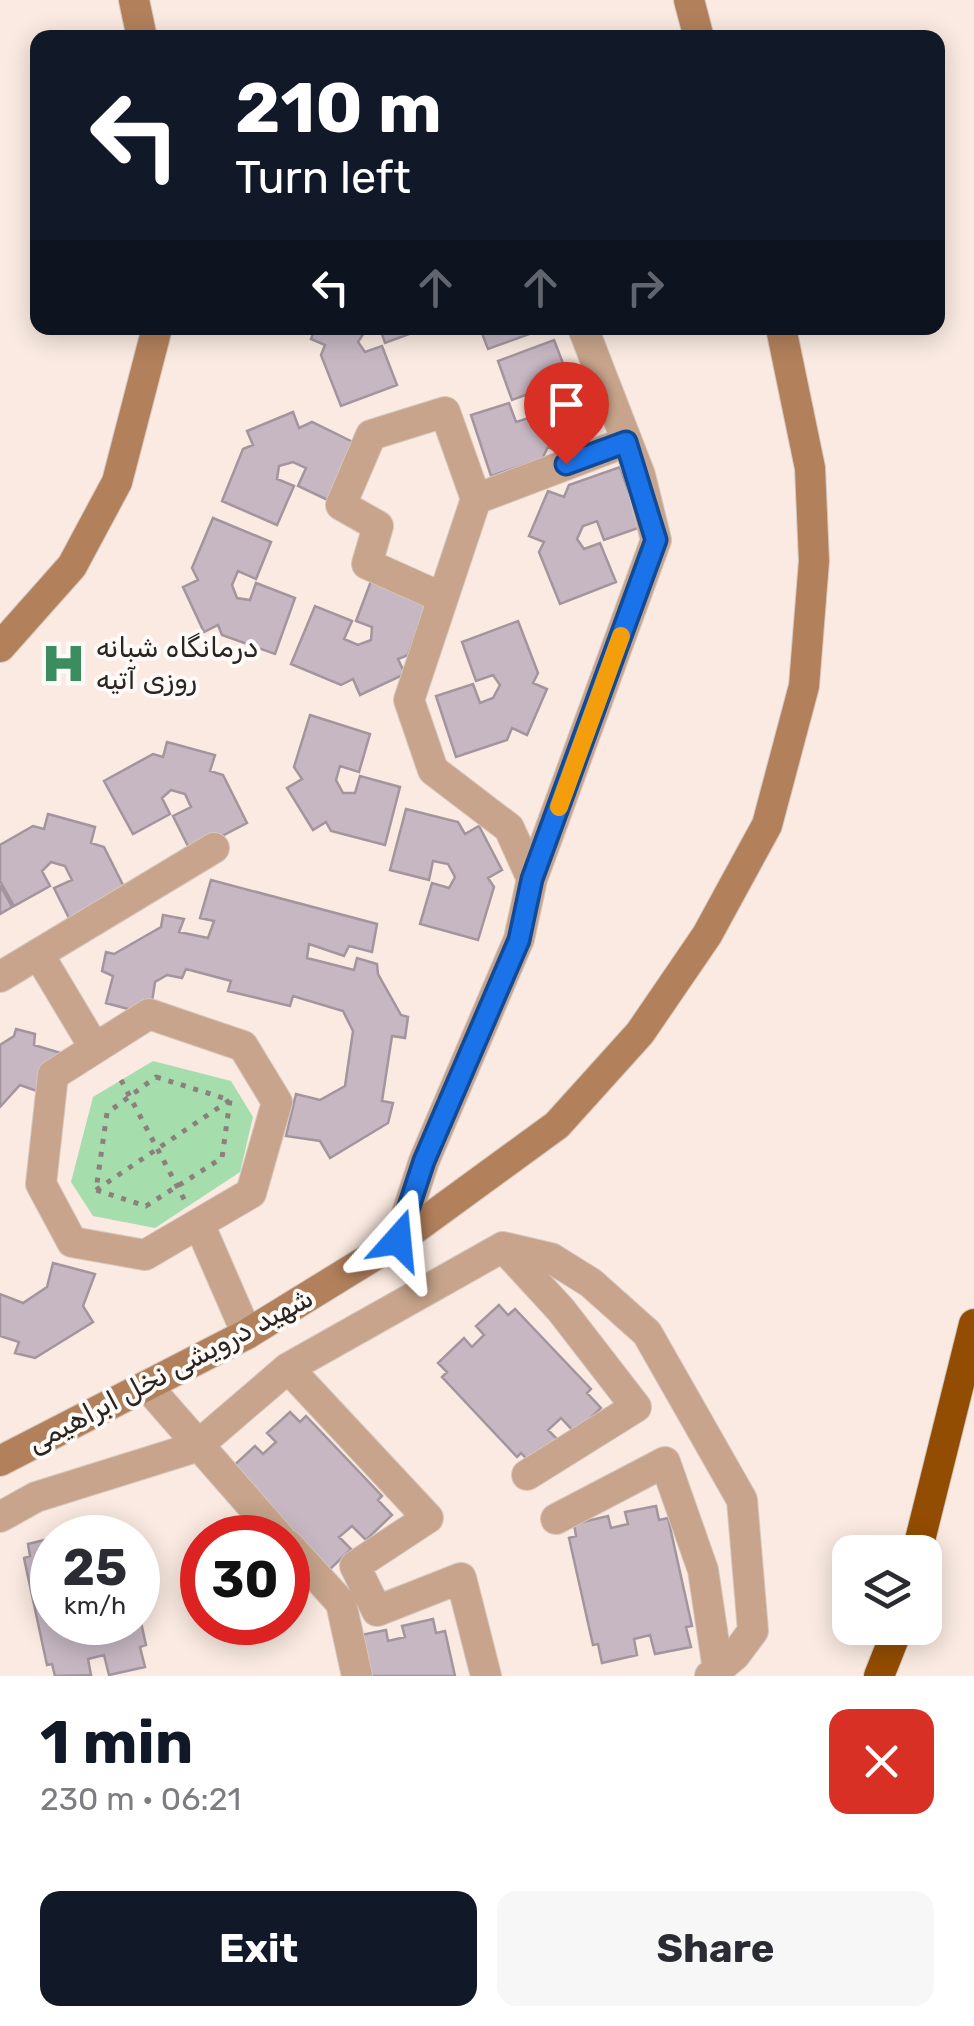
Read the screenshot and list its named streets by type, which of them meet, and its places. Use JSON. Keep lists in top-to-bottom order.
{
  "streets": {
    "street": ["شهید درویشی نخل ابراهیمی"]
  },
  "places": {
    "hospital": ["درمانگاه شبانه روزی آتیه"]
  },
  "page": {
    "turn": ["210 m", "Turn left"],
    "speed": "25 km/h",
    "limit": "30",
    "heading": ["1 min", "230 m · 06:21"],
    "buttons": ["Exit", "Share"]
  }
}
